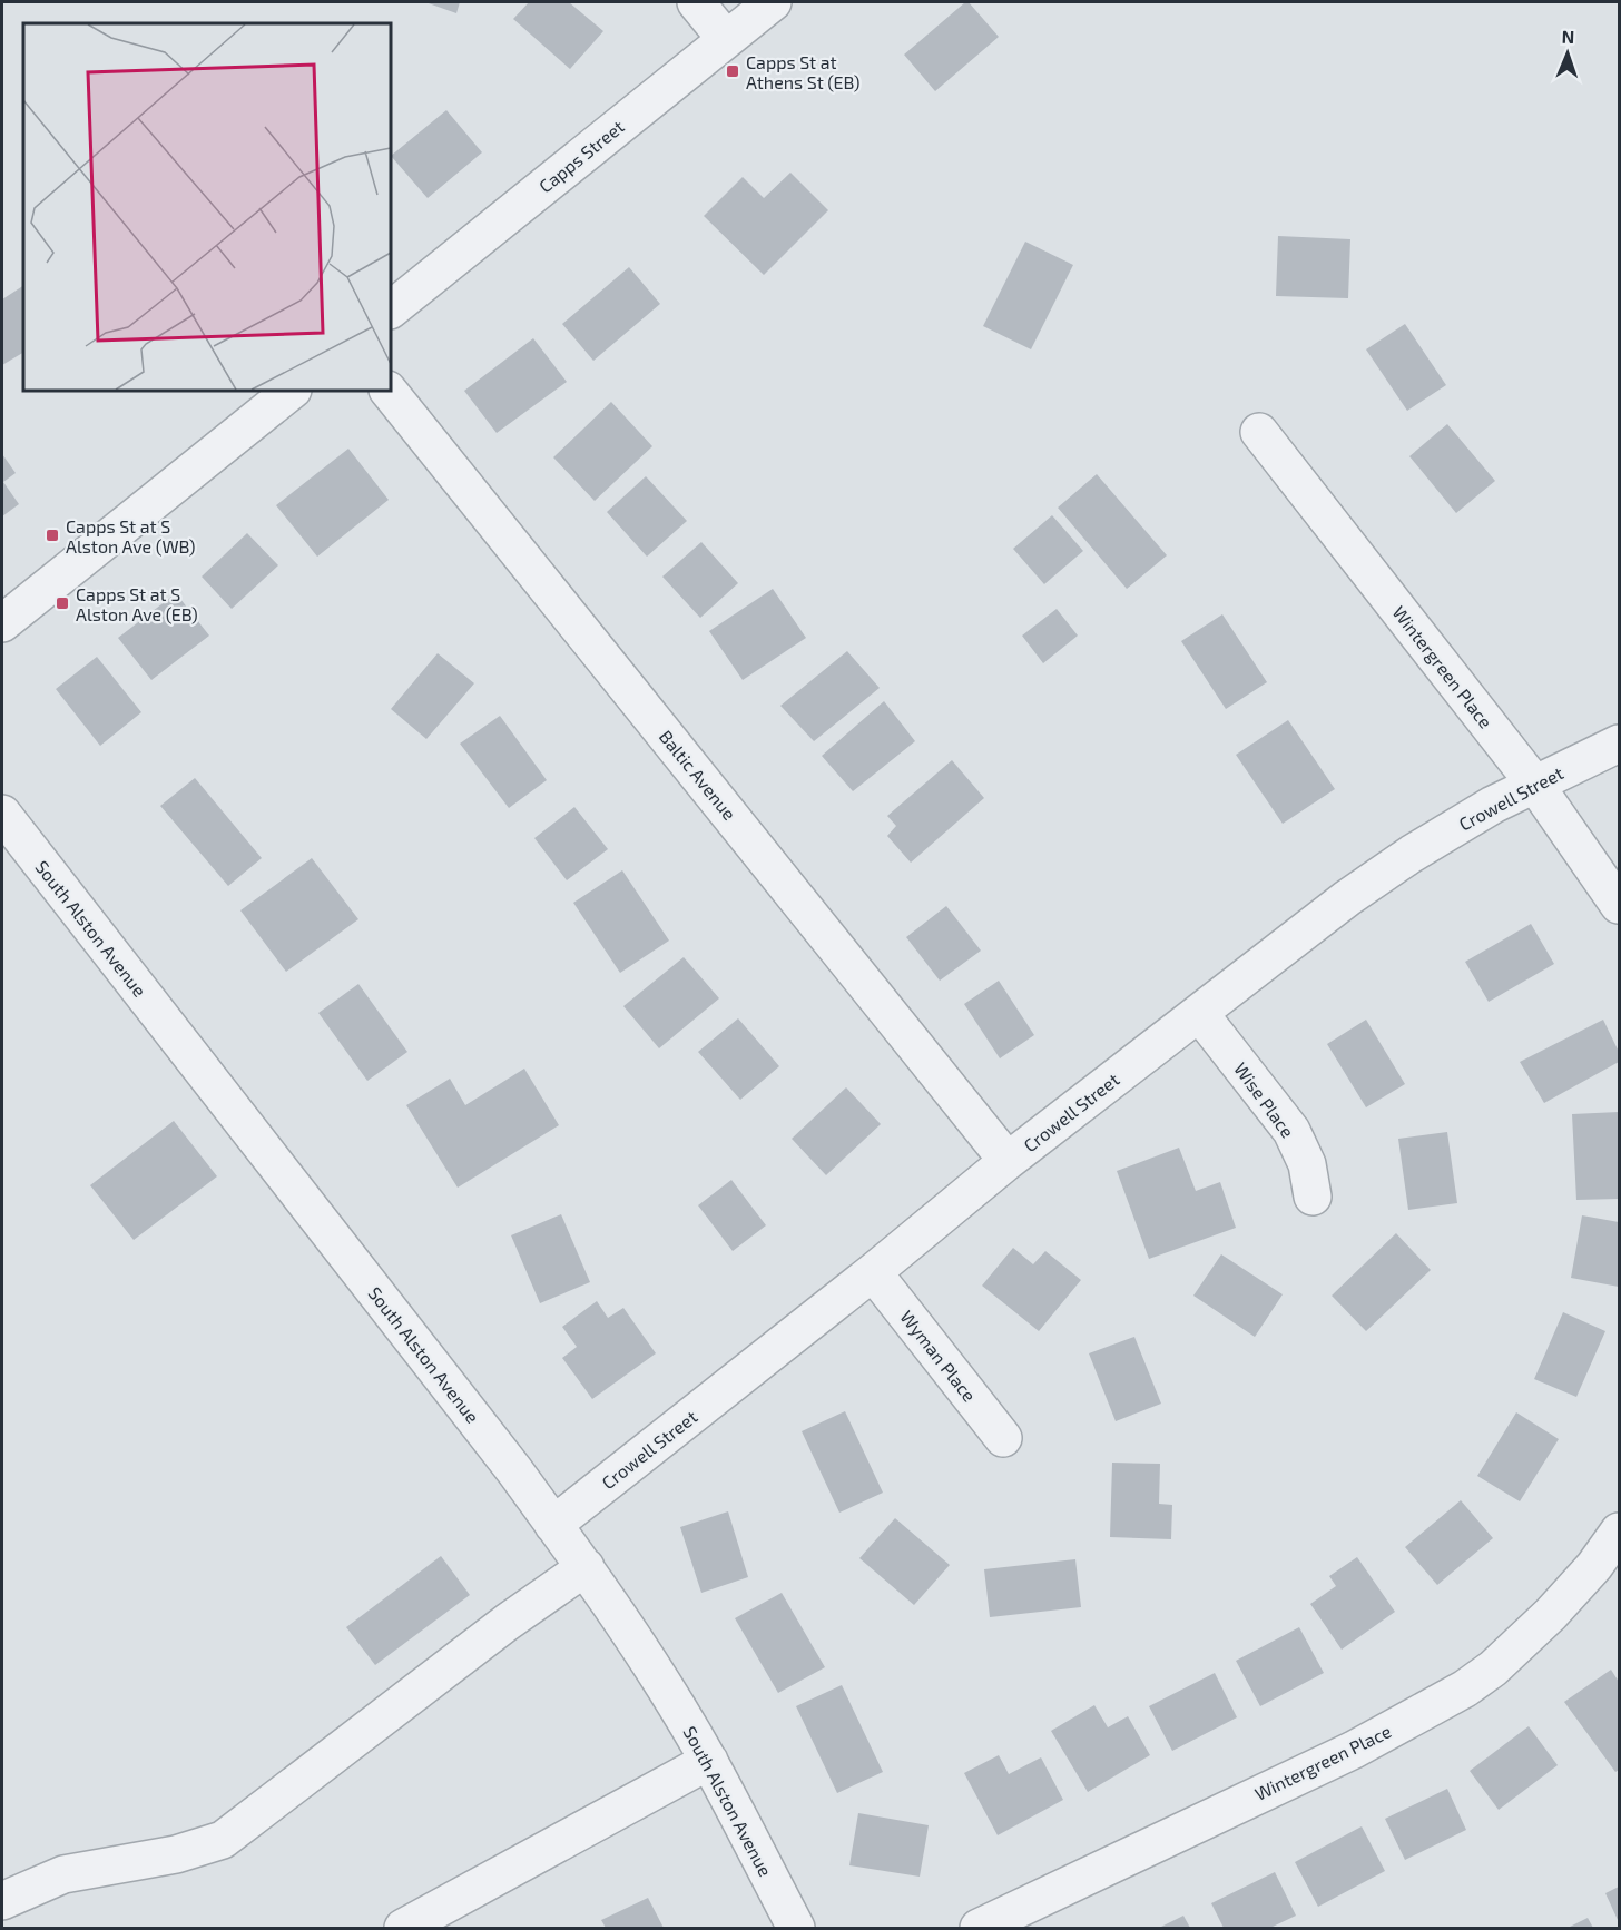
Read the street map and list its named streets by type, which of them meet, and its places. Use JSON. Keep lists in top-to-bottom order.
{
  "streets": {
    "street": [
      "Capps Street",
      "Wintergreen Place",
      "Baltic Avenue",
      "Crowell Street",
      "South Alston Avenue",
      "Wise Place",
      "Wyman Place"
    ]
  },
  "crossings": [
    ["Wintergreen Place", "Crowell Street"],
    ["Baltic Avenue", "Crowell Street"],
    ["Crowell Street", "South Alston Avenue"],
    ["Crowell Street", "Wise Place"],
    ["Crowell Street", "Wyman Place"]
  ],
  "places": {
    "transit": ["Capps St at Athens St (EB)", "Capps St at S Alston Ave (WB)", "Capps St at S Alston Ave (EB)"]
  },
  "north": "top"
}
